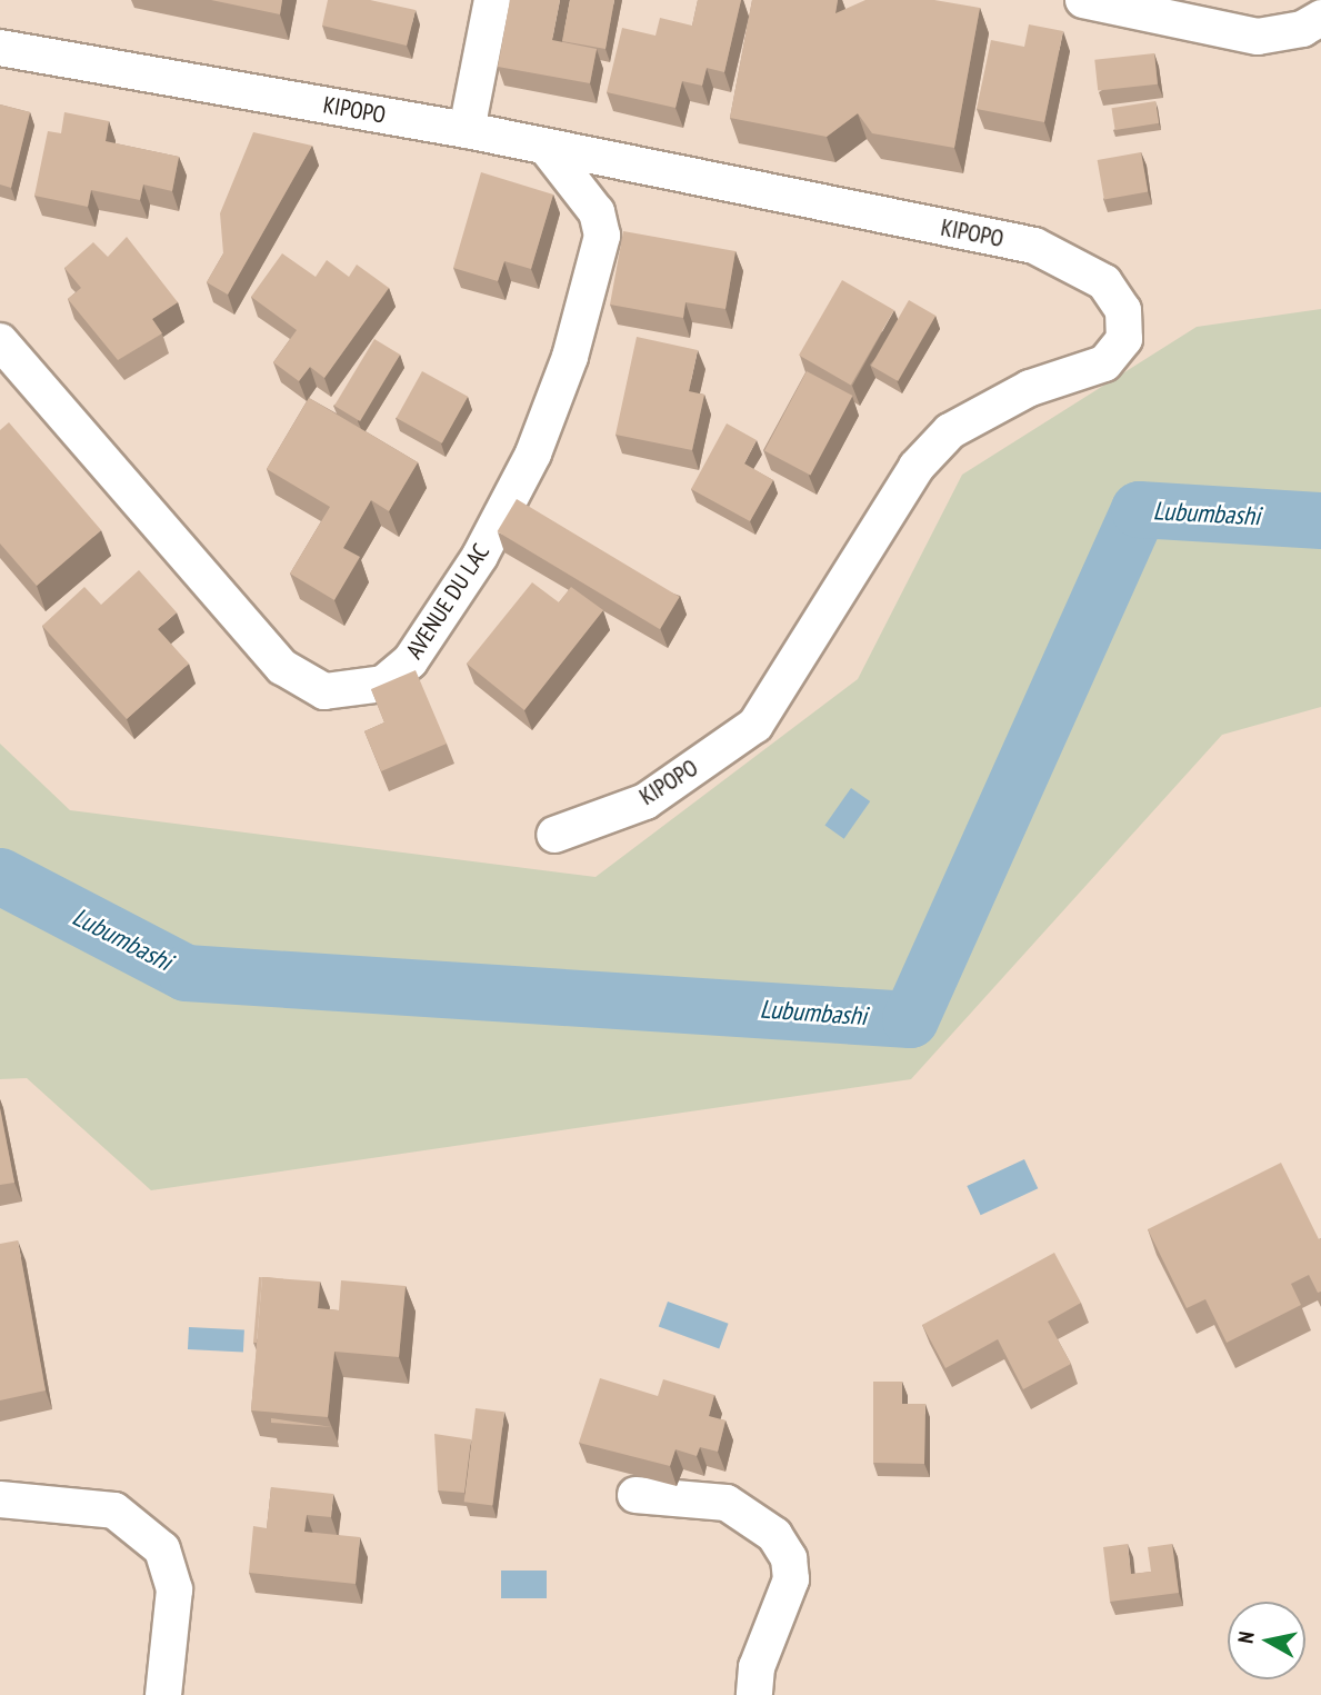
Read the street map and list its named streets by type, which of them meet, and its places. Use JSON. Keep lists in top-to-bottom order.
{
  "streets": {
    "street": ["KIPOPO", "AVENUE DU LAC"]
  },
  "crossings": [
    ["KIPOPO", "AVENUE DU LAC"]
  ],
  "water": ["Lubumbashi"],
  "north": "left"
}
